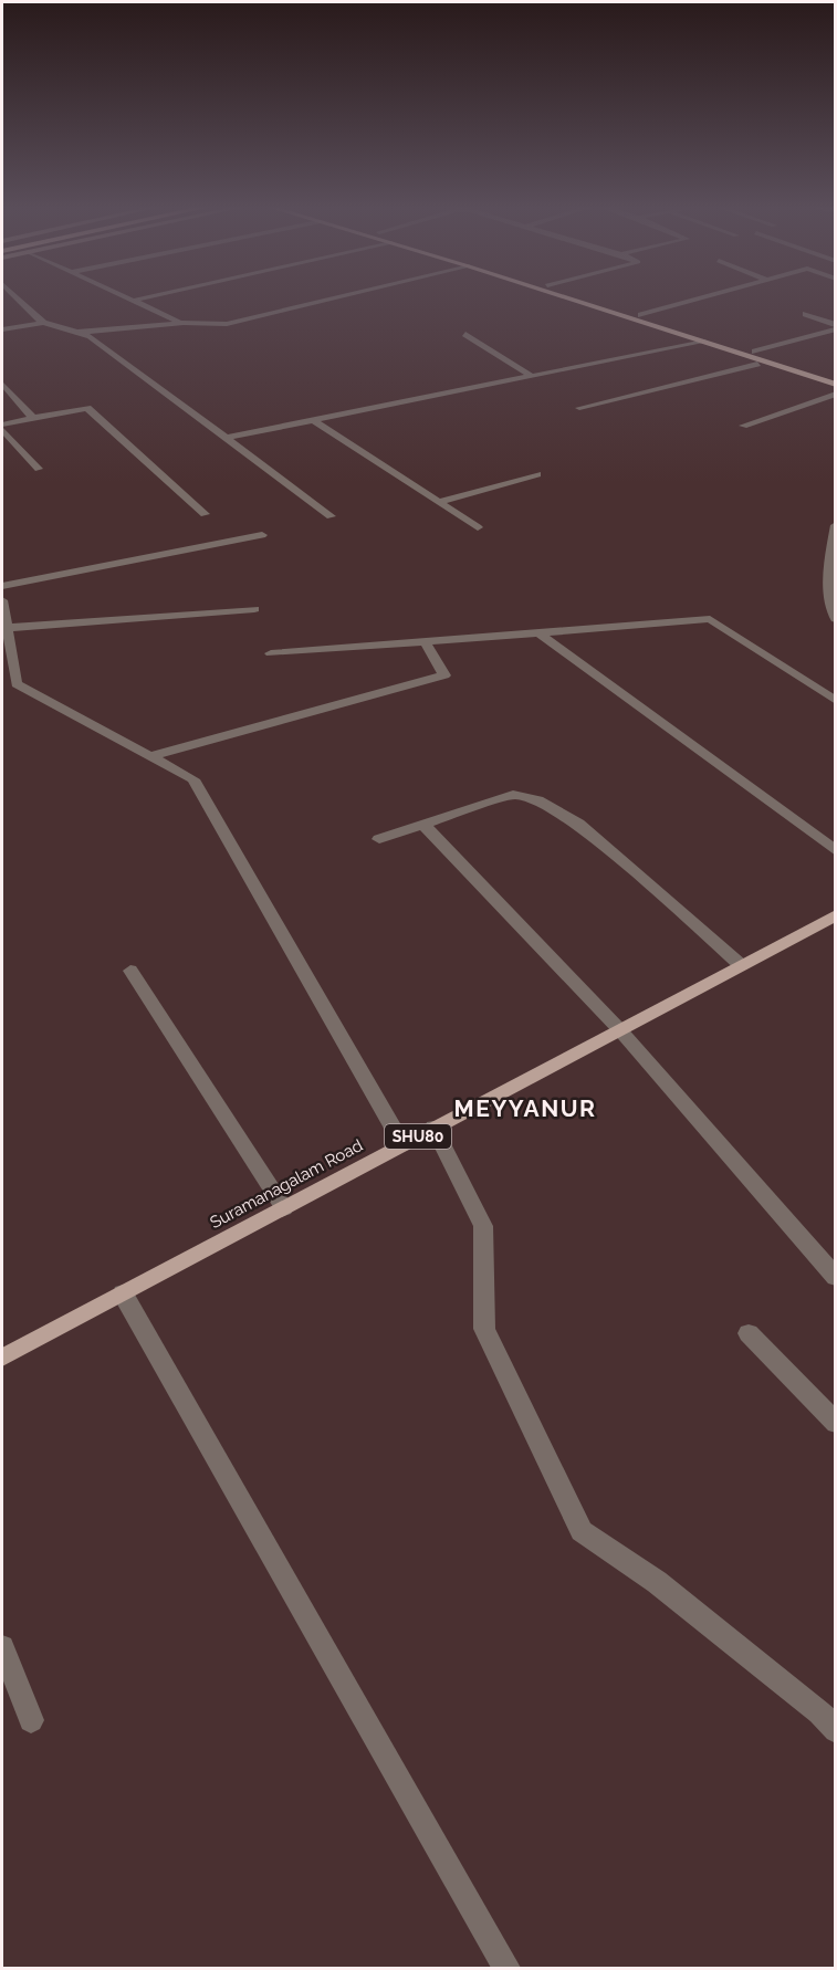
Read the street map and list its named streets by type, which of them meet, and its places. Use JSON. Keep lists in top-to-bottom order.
{
  "streets": {
    "main road": ["SHU80", "Suramanagalam Road"]
  },
  "districts": ["MEYYANUR"]
}
